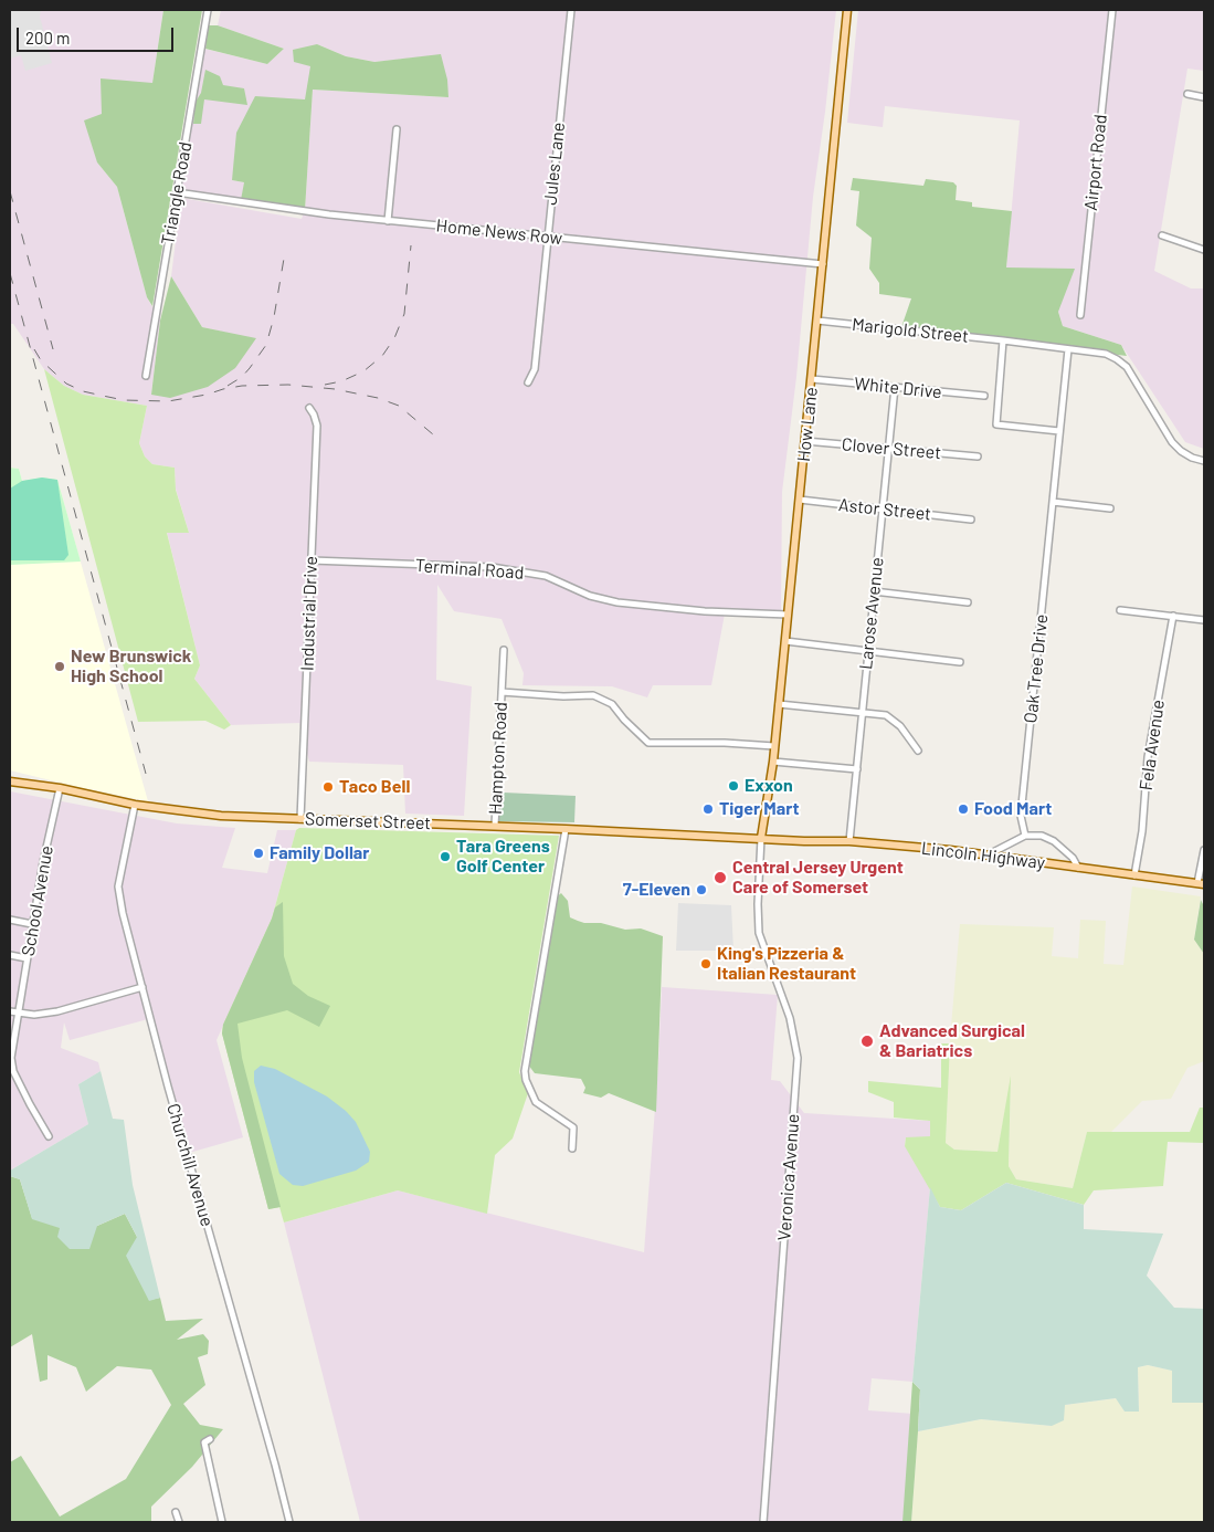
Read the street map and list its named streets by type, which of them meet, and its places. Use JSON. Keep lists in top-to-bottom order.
{
  "streets": {
    "main road": ["How Lane", "Somerset Street", "Lincoln Highway"],
    "street": [
      "Airport Road",
      "Jules Lane",
      "Triangle Road",
      "Home News Row",
      "Marigold Street",
      "White Drive",
      "Clover Street",
      "Astor Street",
      "Terminal Road",
      "Industrial Drive",
      "Larose Avenue",
      "Oak Tree Drive",
      "Fela Avenue",
      "Hampton Road",
      "School Avenue",
      "Churchill Avenue",
      "Veronica Avenue"
    ]
  },
  "crossings": [
    ["Jules Lane", "Home News Row"],
    ["Triangle Road", "Home News Row"],
    ["Home News Row", "How Lane"],
    ["Marigold Street", "How Lane"],
    ["Marigold Street", "Oak Tree Drive"],
    ["White Drive", "How Lane"],
    ["White Drive", "Larose Avenue"],
    ["How Lane", "Clover Street"],
    ["How Lane", "Astor Street"],
    ["How Lane", "Terminal Road"],
    ["How Lane", "Hampton Road"],
    ["How Lane", "Somerset Street"],
    ["How Lane", "Lincoln Highway"],
    ["How Lane", "Veronica Avenue"],
    ["Clover Street", "Larose Avenue"],
    ["Astor Street", "Larose Avenue"],
    ["Terminal Road", "Industrial Drive"],
    ["Industrial Drive", "Somerset Street"],
    ["Larose Avenue", "Lincoln Highway"],
    ["Fela Avenue", "Lincoln Highway"],
    ["Hampton Road", "Somerset Street"],
    ["Somerset Street", "Lincoln Highway"],
    ["Somerset Street", "School Avenue"],
    ["Somerset Street", "Churchill Avenue"],
    ["Somerset Street", "Veronica Avenue"],
    ["Lincoln Highway", "Veronica Avenue"]
  ],
  "places": [
    "New Brunswick High School",
    "Exxon",
    "Taco Bell",
    "Tiger Mart",
    "Food Mart",
    "Family Dollar",
    "Tara Greens Golf Center",
    "Central Jersey Urgent Care of Somerset",
    "7-Eleven",
    "King's Pizzeria & Italian Restaurant",
    "Advanced Surgical & Bariatrics"
  ],
  "scale_bar": "200 m"
}
